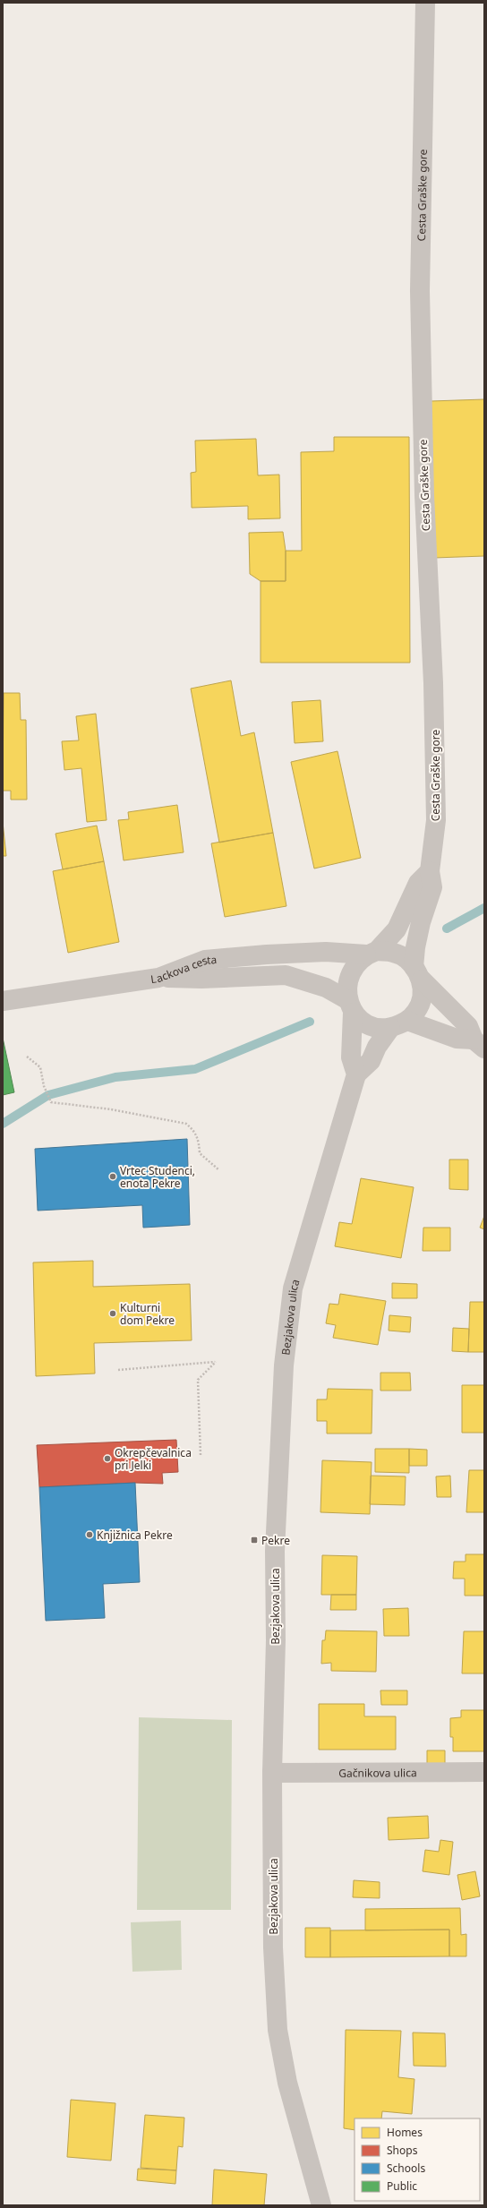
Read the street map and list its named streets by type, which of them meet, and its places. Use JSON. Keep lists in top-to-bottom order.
{
  "streets": {
    "street": [
      "Cesta Graške gore",
      "Lackova cesta",
      "Bezjakova ulica",
      "Gačnikova ulica"
    ]
  },
  "crossings": [
    ["Cesta Graške gore", "Lackova cesta"],
    ["Bezjakova ulica", "Gačnikova ulica"]
  ],
  "places": {
    "other": [
      "Vrtec Studenci, enota Pekre",
      "Kulturni dom Pekre",
      "Okrepčevalnica pri Jelki",
      "Knjižnica Pekre"
    ],
    "transit": ["Pekre"]
  },
  "legend": [
    "Homes",
    "Shops",
    "Schools",
    "Public"
  ]
}
